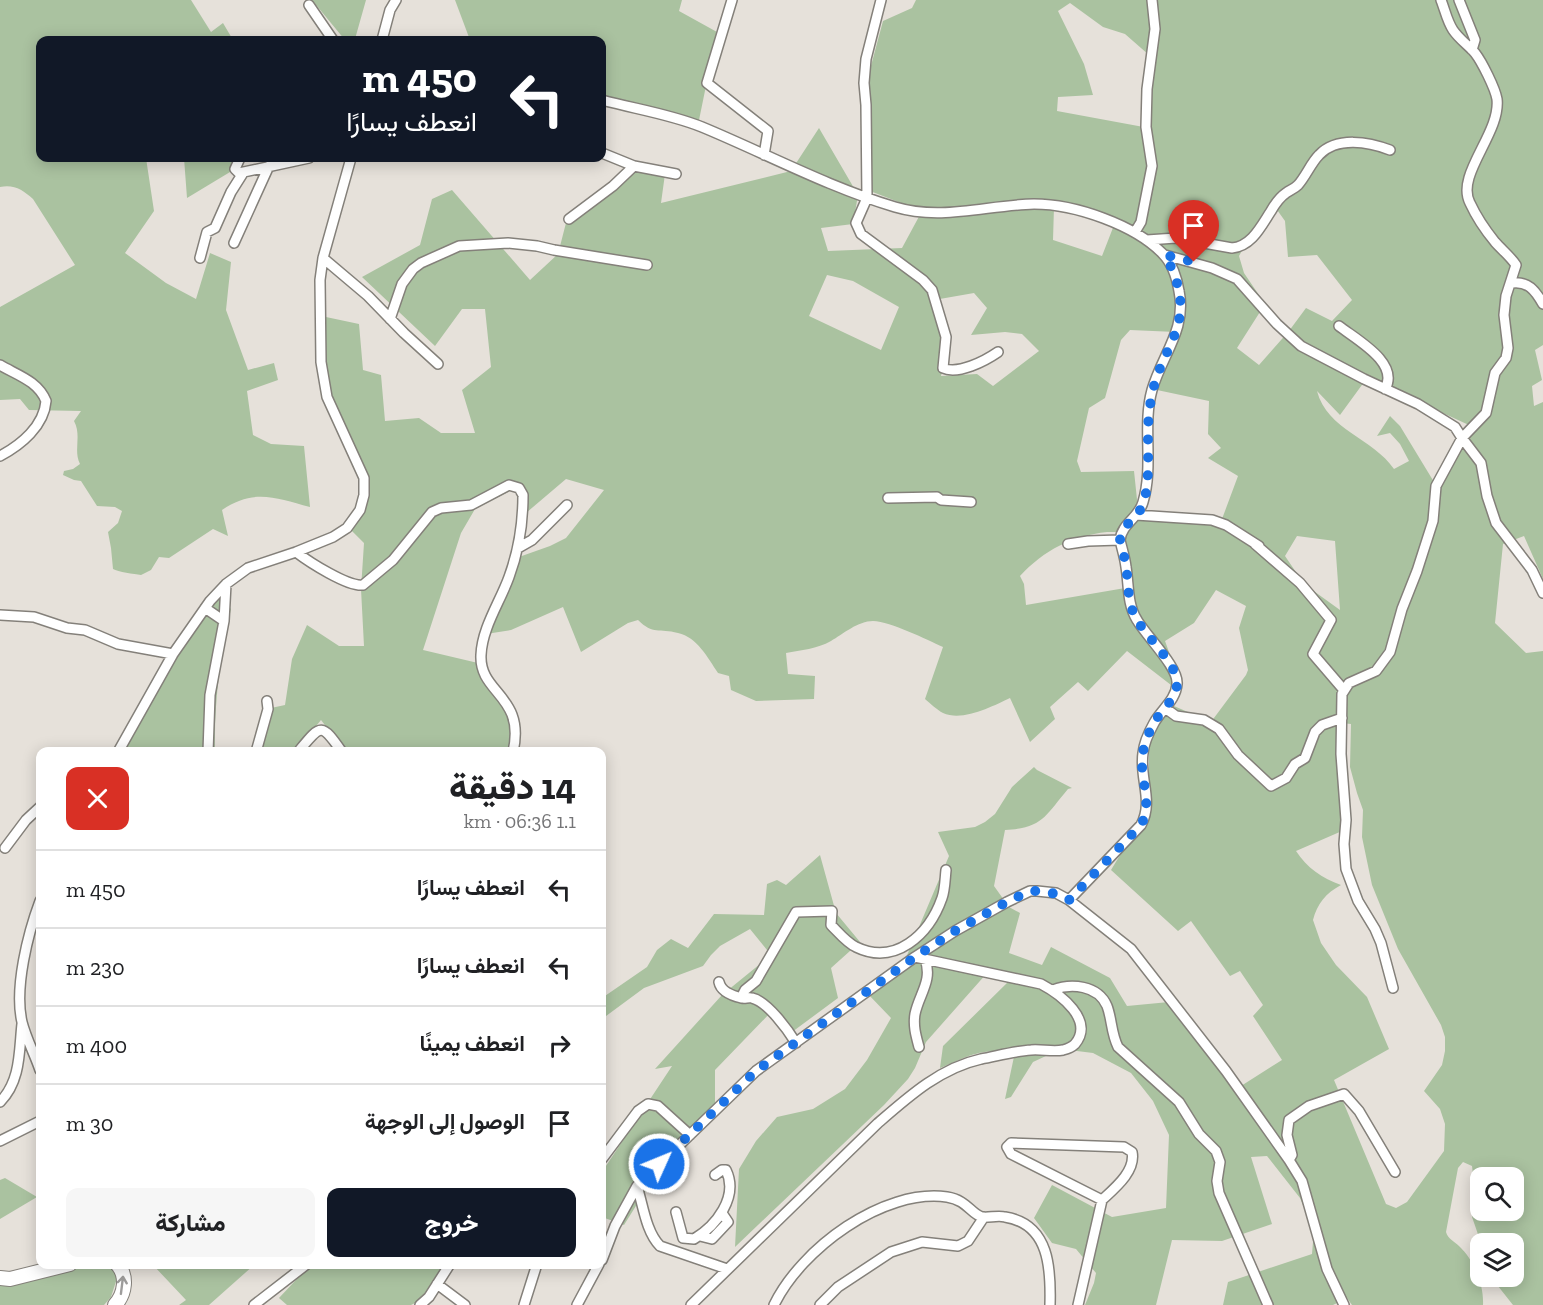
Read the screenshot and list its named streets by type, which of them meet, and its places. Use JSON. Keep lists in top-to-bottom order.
{
  "page": {
    "turn": ["450 m", "انعطف يسارًا"],
    "heading": ["14 دقيقة", "1.1 km · 06:36"],
    "list": [
      {
        "name": "انعطف يسارًا",
        "value": "450 m"
      },
      {
        "name": "انعطف يسارًا",
        "value": "230 m"
      },
      {
        "name": "انعطف يمينًا",
        "value": "400 m"
      },
      {
        "name": "الوصول إلى الوجهة",
        "value": "30 m"
      }
    ],
    "buttons": ["خروج", "مشاركة"]
  }
}
